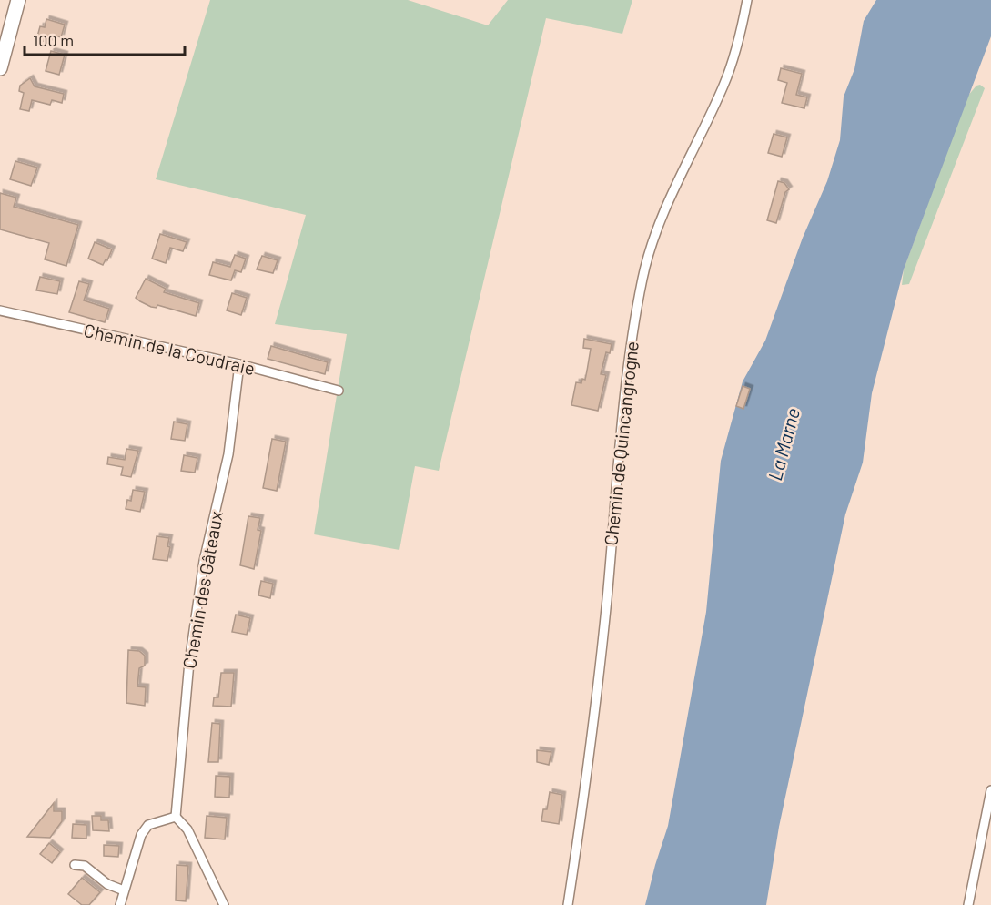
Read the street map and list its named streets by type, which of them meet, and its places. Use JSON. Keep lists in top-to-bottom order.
{
  "streets": {
    "street": ["Chemin de la Coudraie", "Chemin de Quincangrogne", "Chemin des Gâteaux"]
  },
  "crossings": [
    ["Chemin de la Coudraie", "Chemin des Gâteaux"]
  ],
  "water": ["La Marne"],
  "scale_bar": "100 m"
}
